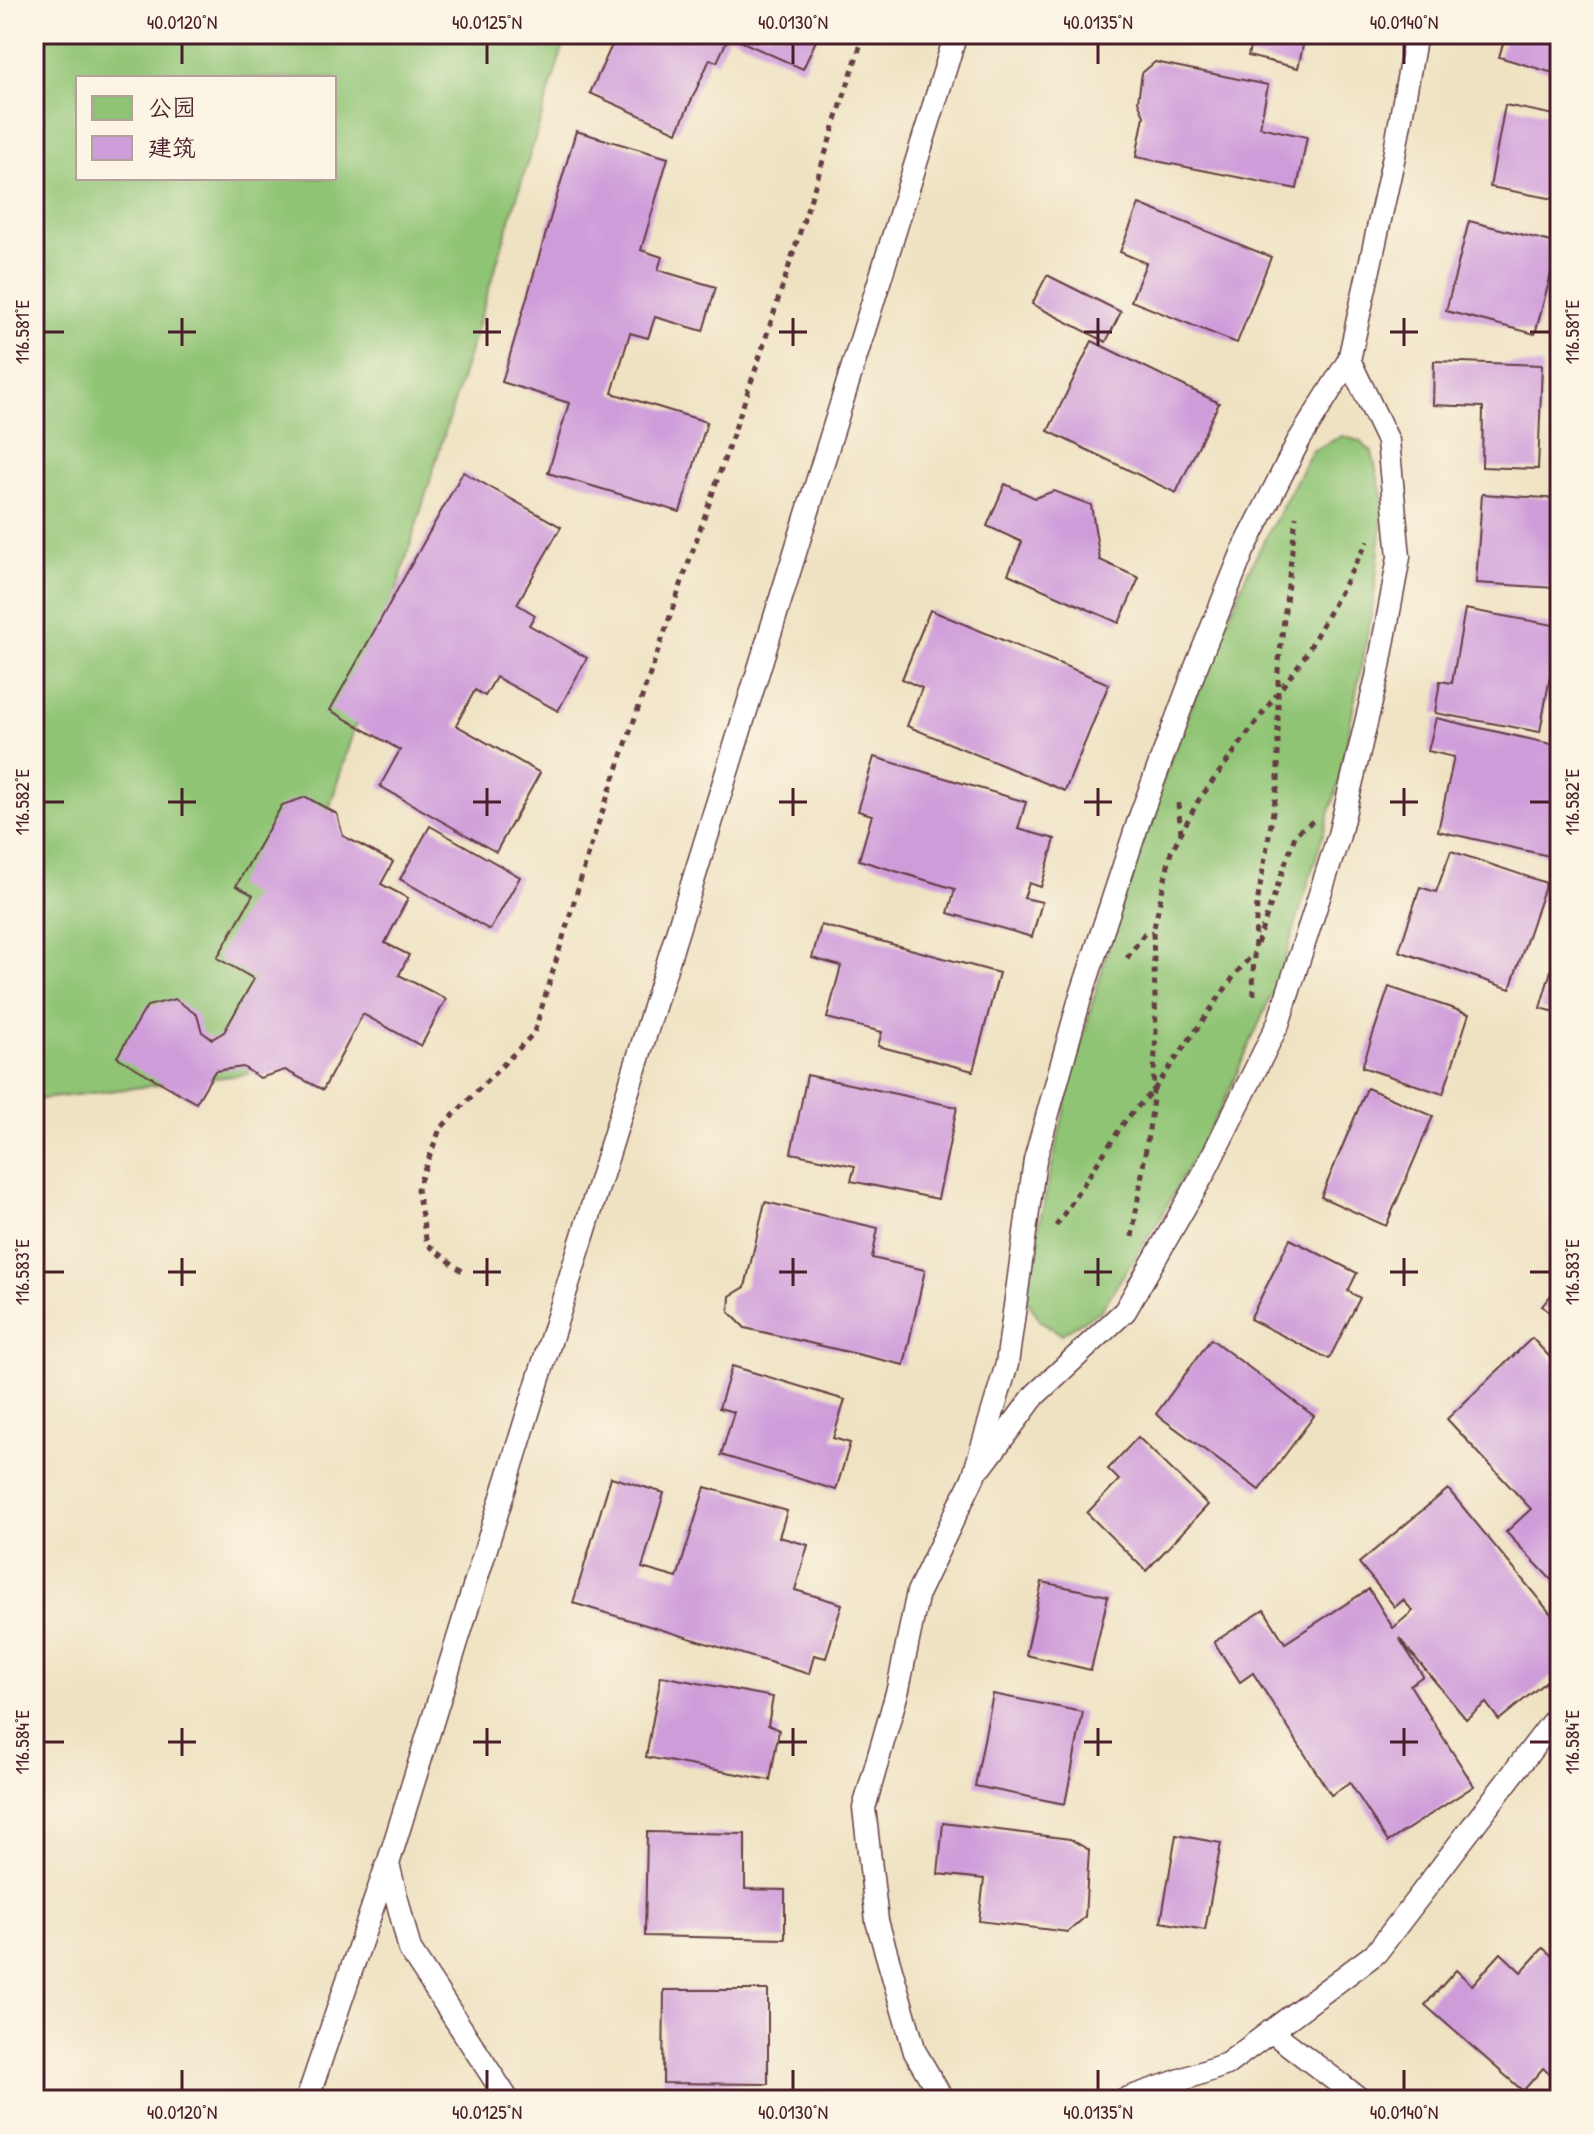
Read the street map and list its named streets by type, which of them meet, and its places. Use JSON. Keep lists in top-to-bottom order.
{
  "legend": ["公园", "建筑"],
  "coordinates": [
    "40.0120°N",
    "40.0125°N",
    "40.0130°N",
    "40.0135°N",
    "40.0140°N",
    "116.581°E",
    "116.582°E",
    "116.583°E",
    "116.584°E"
  ]
}
